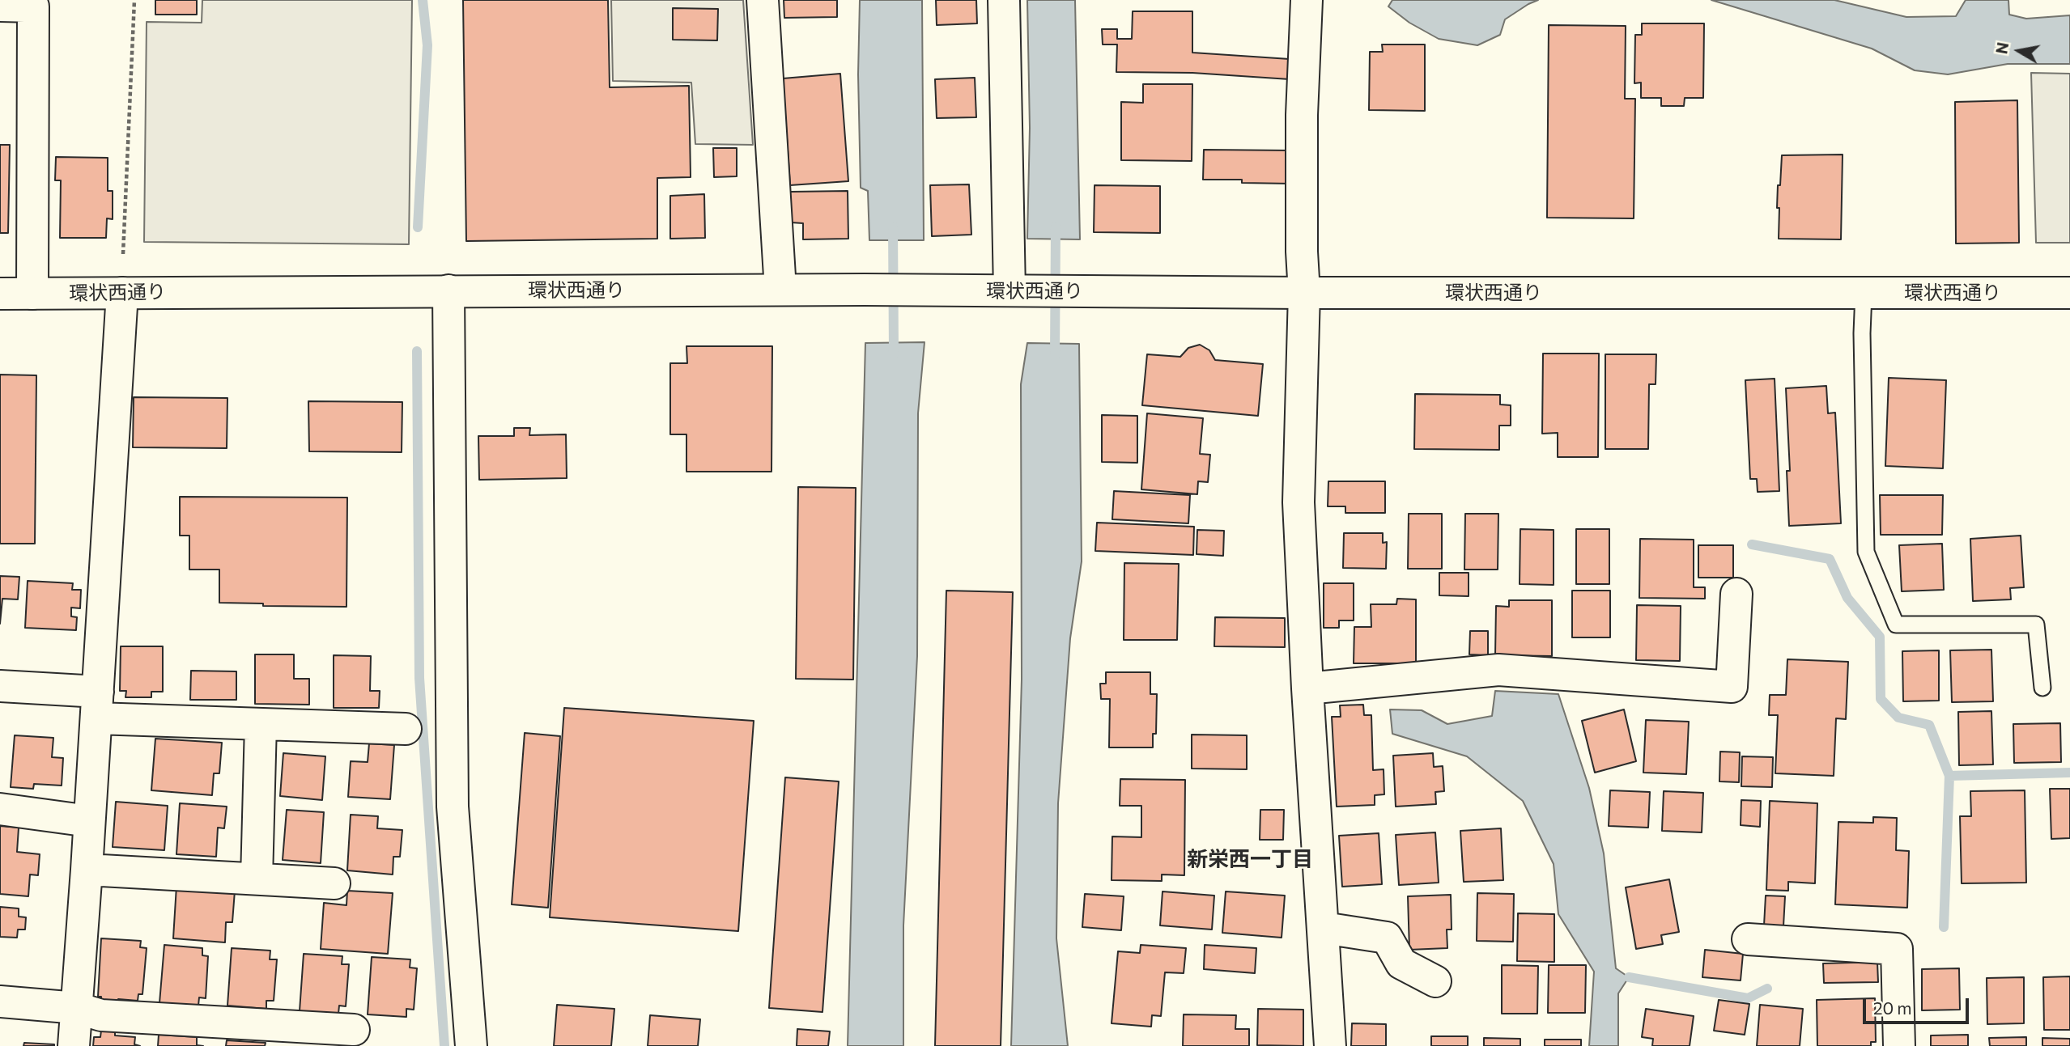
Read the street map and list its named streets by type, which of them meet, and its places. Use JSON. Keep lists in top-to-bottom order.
{
  "streets": {
    "main road": ["環状西通り"]
  },
  "districts": ["新栄西一丁目"],
  "scale_bar": "20 m",
  "north": "left"
}
